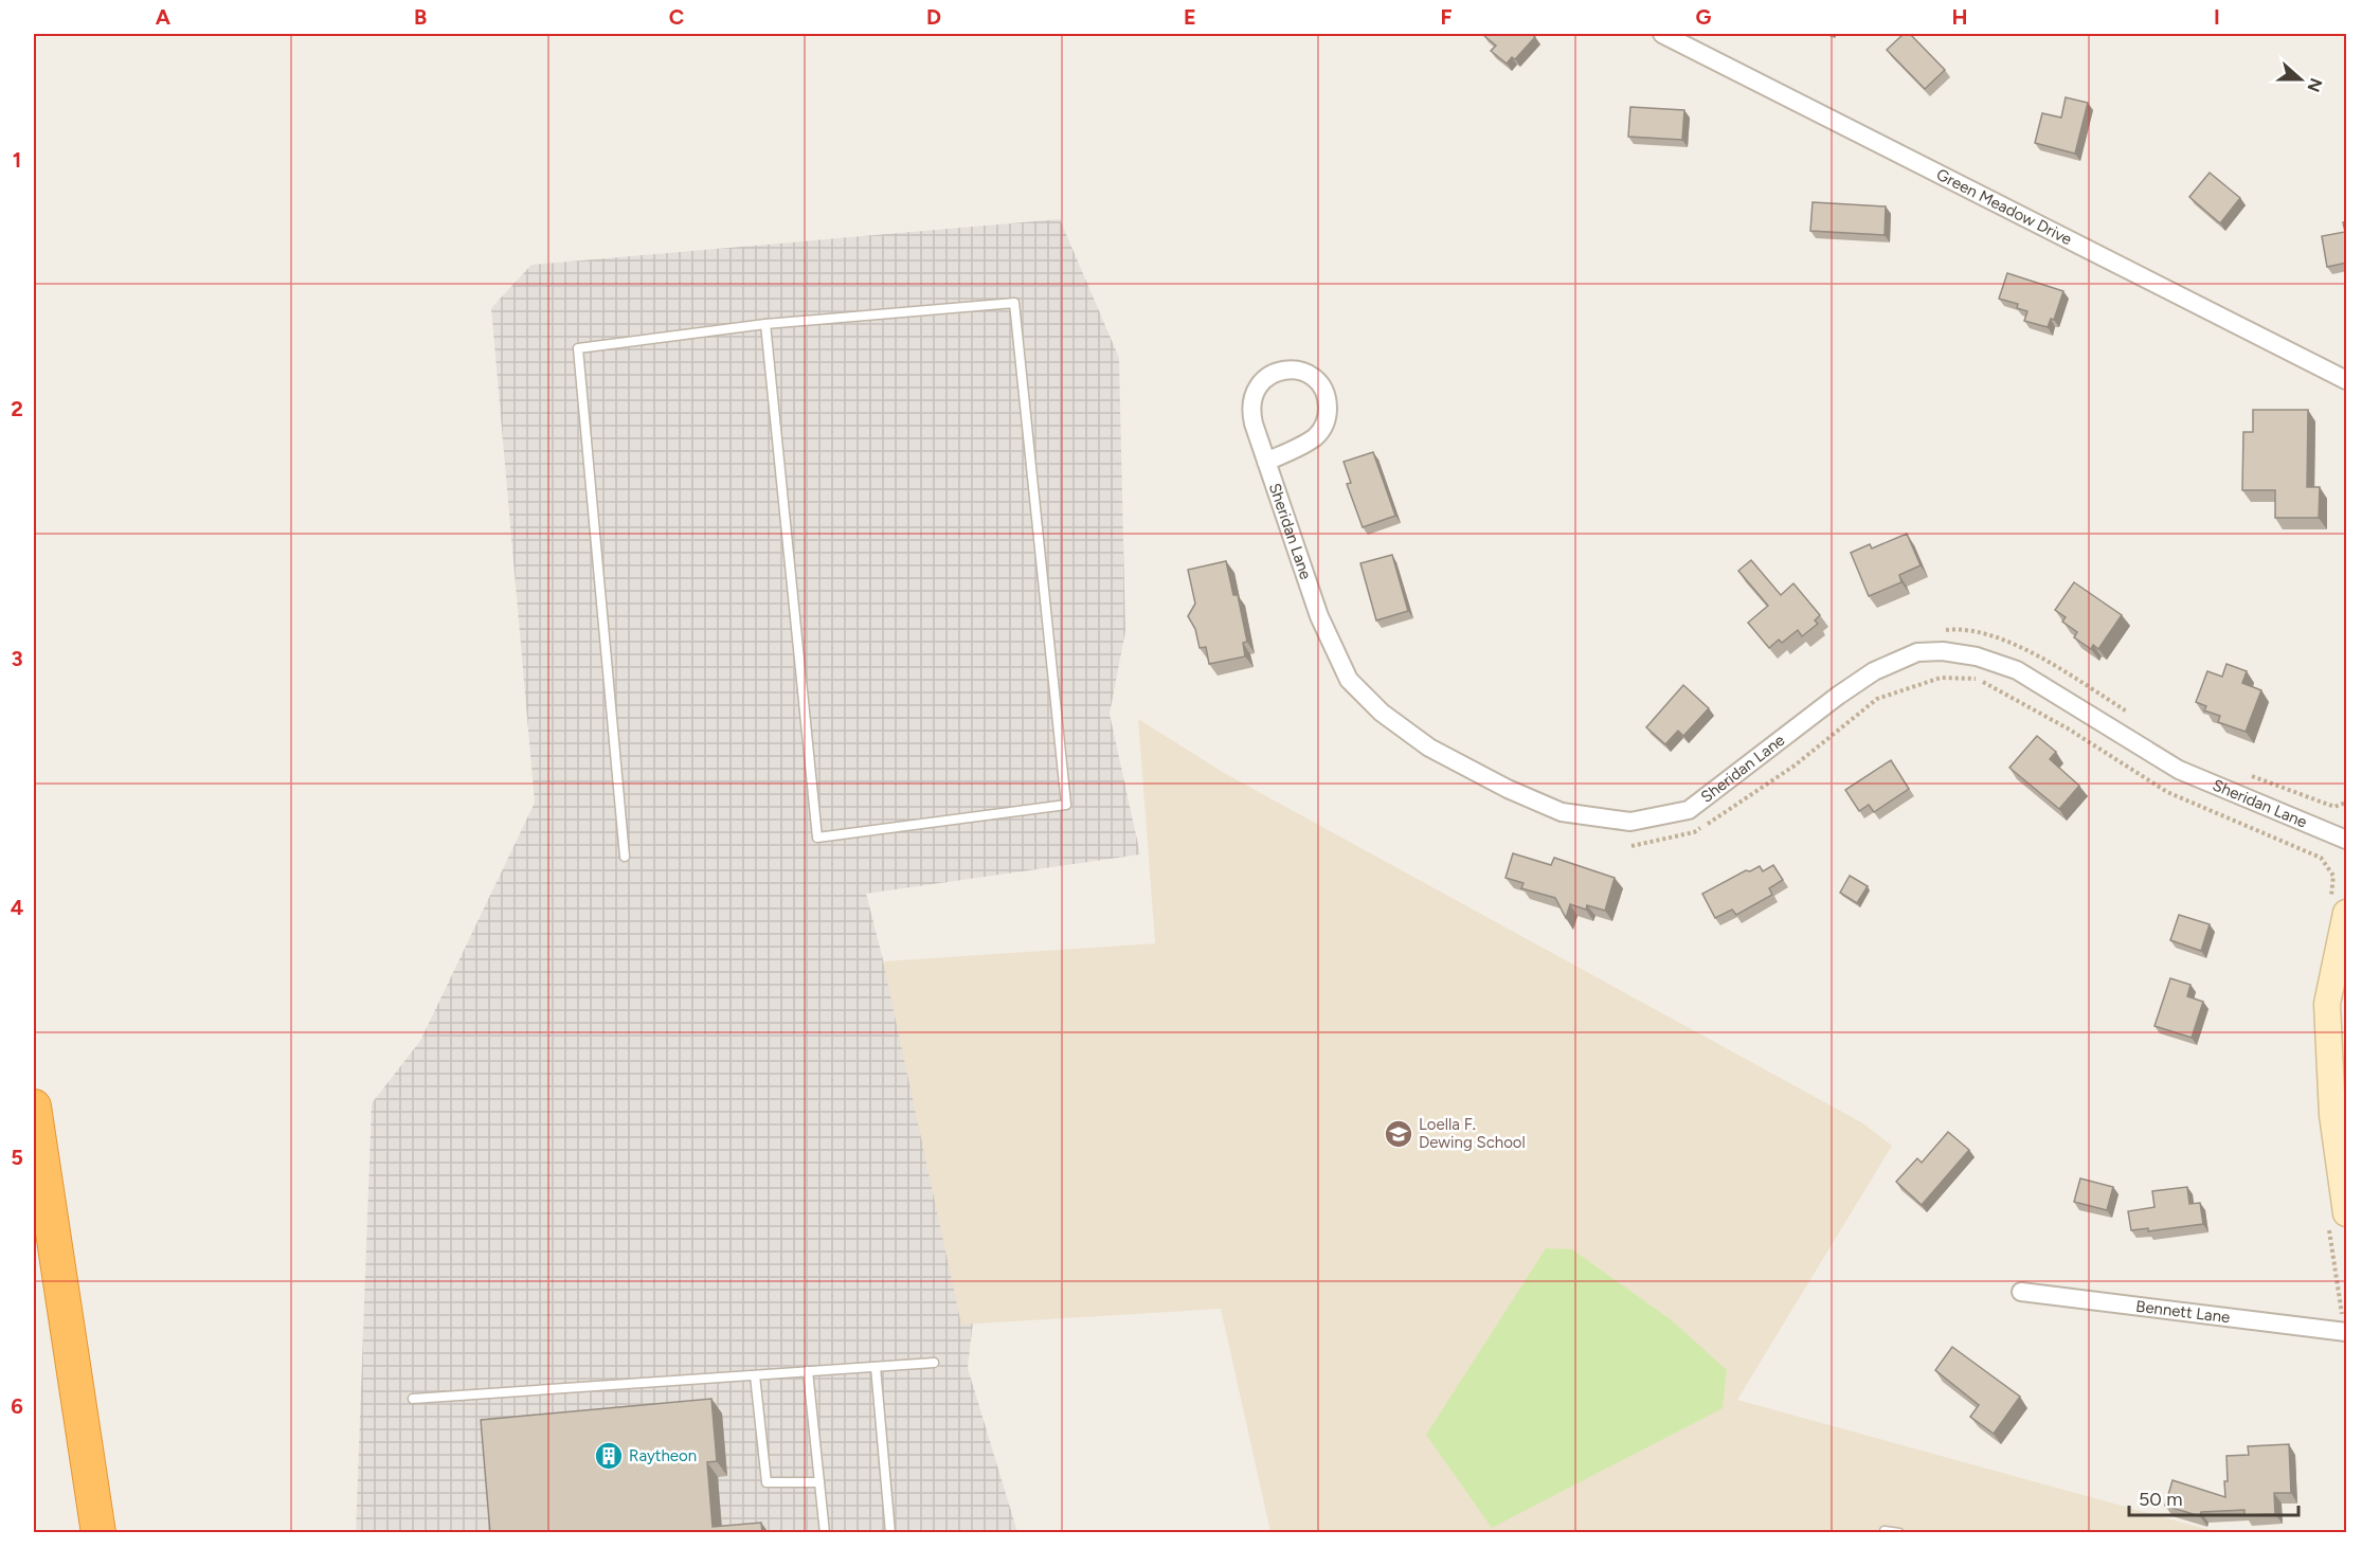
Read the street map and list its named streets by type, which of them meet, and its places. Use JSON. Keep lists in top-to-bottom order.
{
  "streets": {
    "street": ["Green Meadow Drive", "Sheridan Lane", "Bennett Lane"]
  },
  "places": {
    "school or university": ["Loella F. Dewing School"],
    "building": ["Raytheon"]
  },
  "scale_bar": "50 m",
  "north": "right",
  "grid": {
    "columns": [
      "A",
      "B",
      "C",
      "D",
      "E",
      "F",
      "G",
      "H",
      "I"
    ],
    "rows": [
      "1",
      "2",
      "3",
      "4",
      "5",
      "6"
    ]
  }
}
